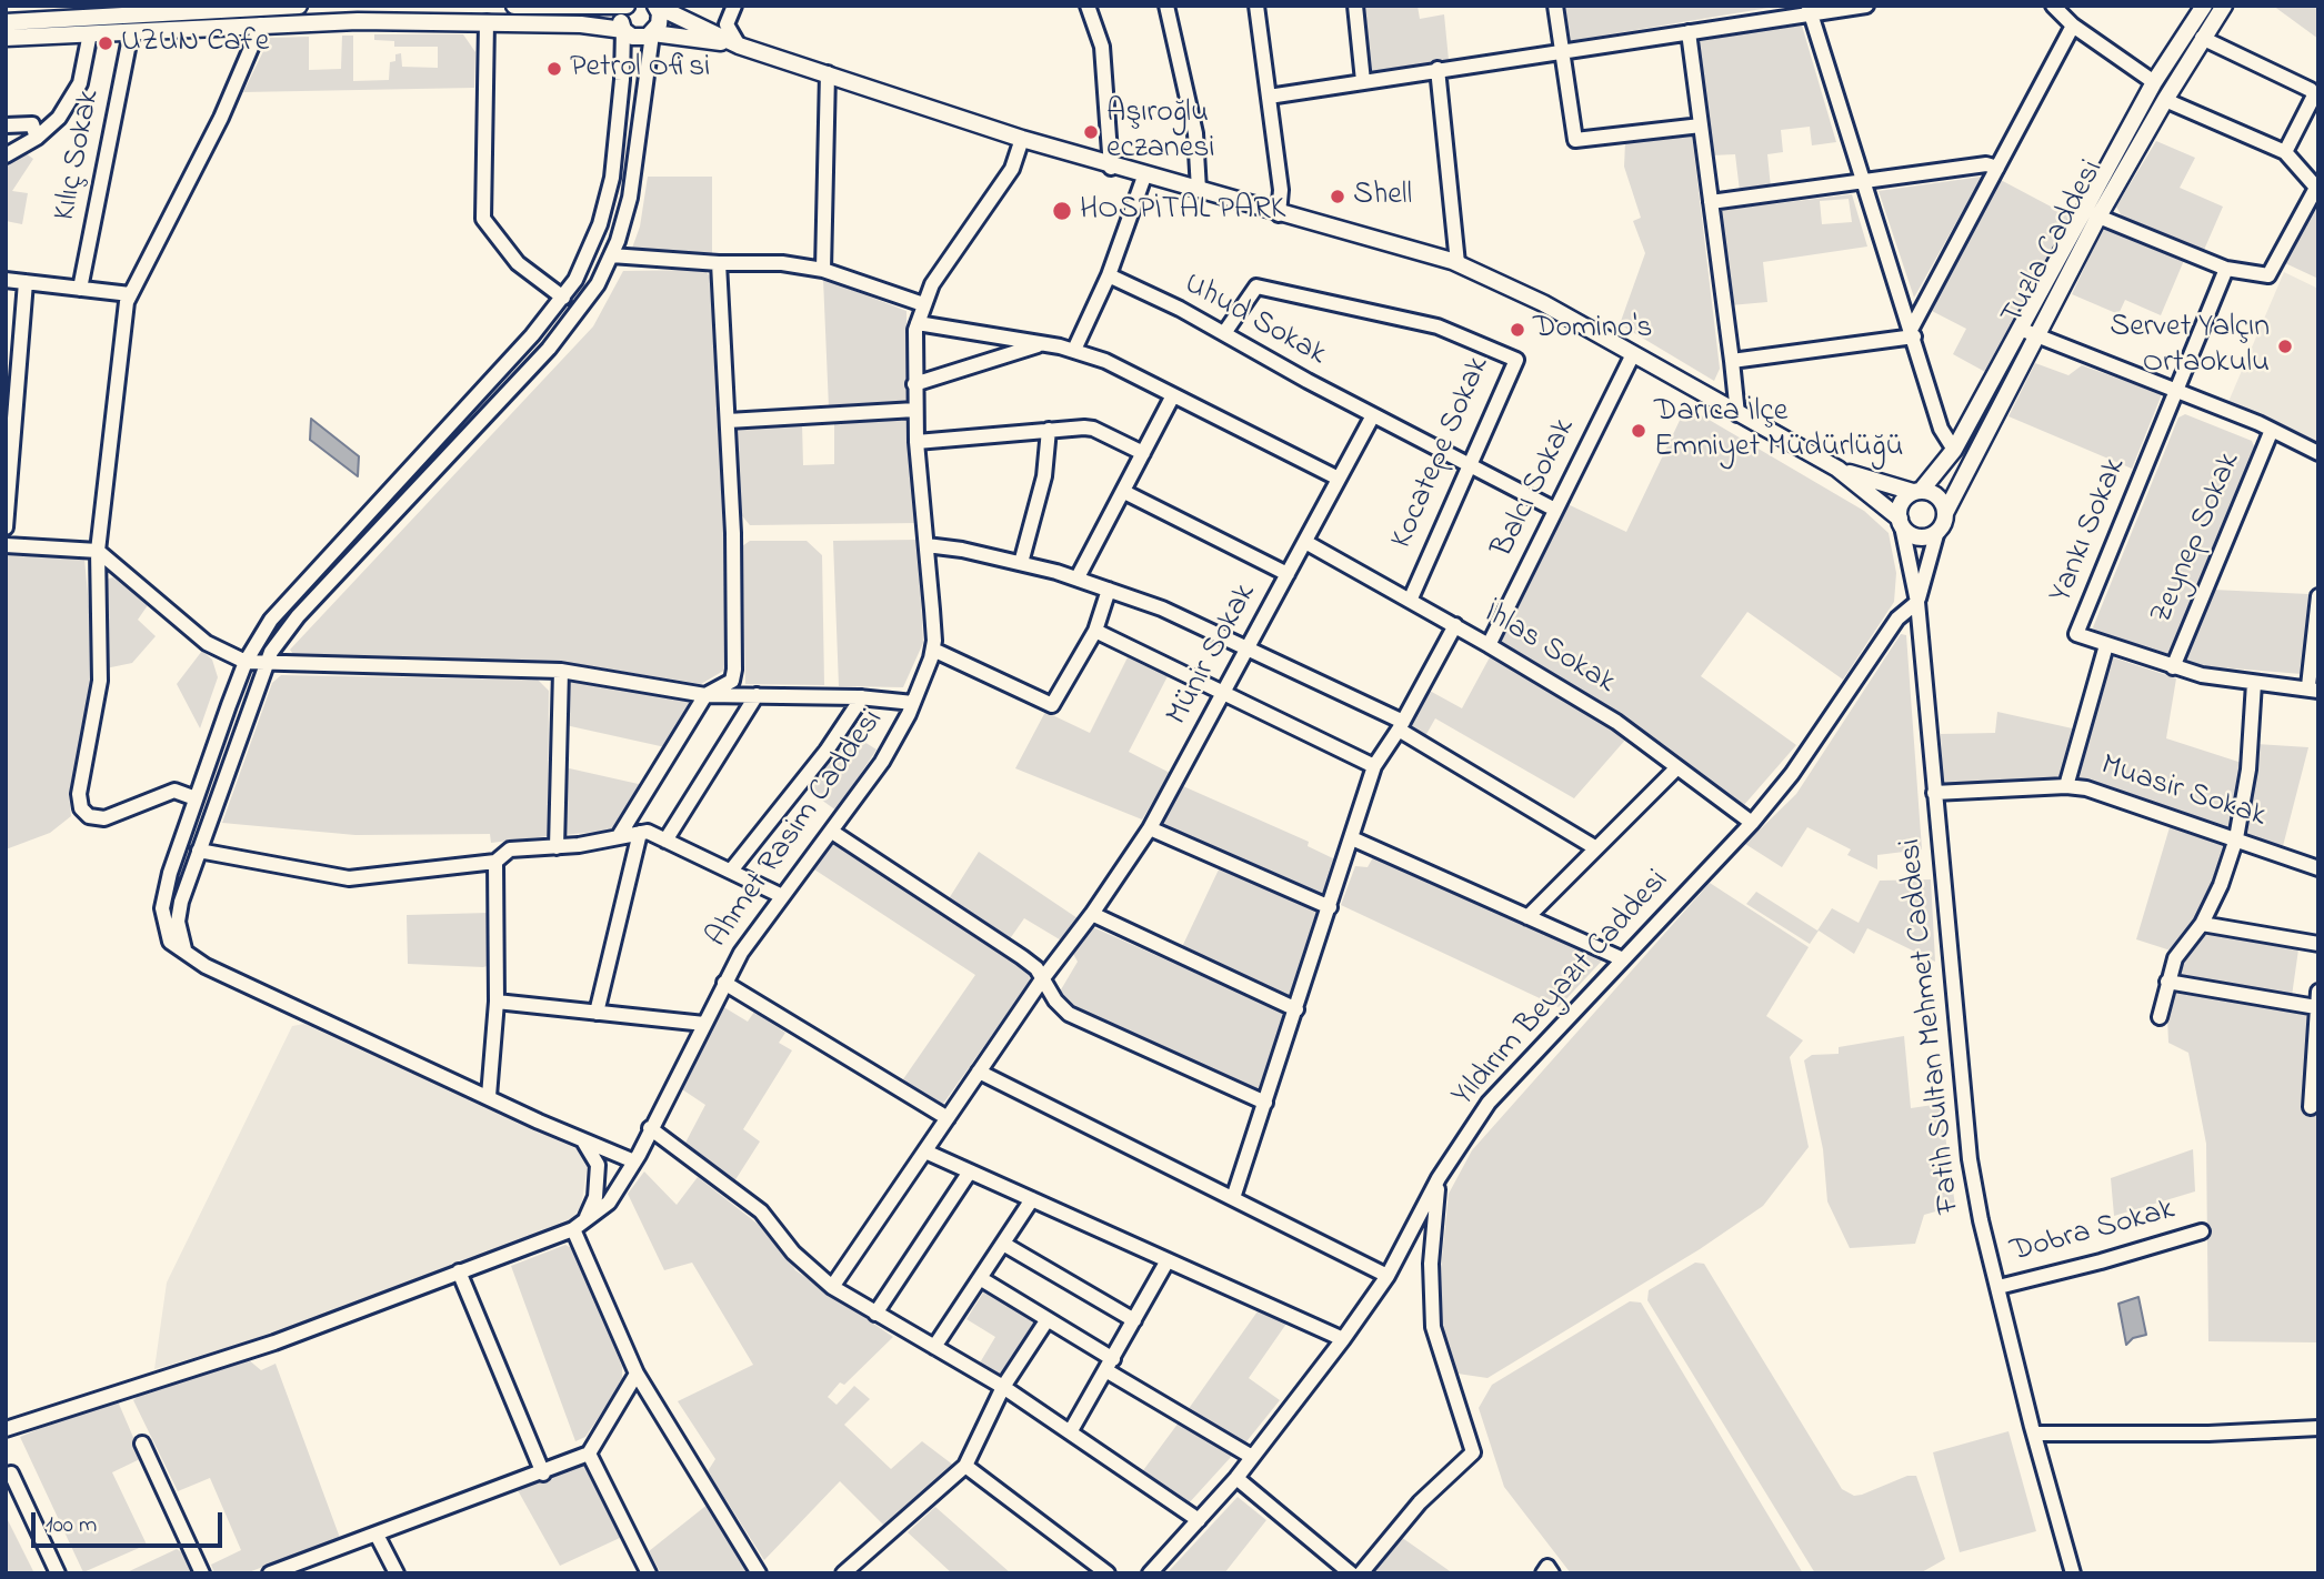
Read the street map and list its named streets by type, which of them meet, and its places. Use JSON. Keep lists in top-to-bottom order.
{
  "streets": {
    "main road": ["Tuzla Caddesi"],
    "street": [
      "Kılıç Sokak",
      "Uhud Sokak",
      "Kocatepe Sokak",
      "Balcı Sokak",
      "Yankı Sokak",
      "Zeynep Sokak",
      "İhlas Sokak",
      "Münir Sokak",
      "Muasir Sokak",
      "Ahmet Rasim Caddesi",
      "Yıldırım Beyazıt Caddesi",
      "Fatih Sultan Mehmet Caddesi",
      "Dobra Sokak"
    ]
  },
  "crossings": [
    ["Tuzla Caddesi", "Fatih Sultan Mehmet Caddesi"],
    ["Uhud Sokak", "Kocatepe Sokak"],
    ["Uhud Sokak", "Münir Sokak"],
    ["Kocatepe Sokak", "İhlas Sokak"],
    ["Balcı Sokak", "İhlas Sokak"],
    ["Yankı Sokak", "Zeynep Sokak"],
    ["İhlas Sokak", "Münir Sokak"],
    ["İhlas Sokak", "Yıldırım Beyazıt Caddesi"],
    ["Muasir Sokak", "Fatih Sultan Mehmet Caddesi"],
    ["Yıldırım Beyazıt Caddesi", "Fatih Sultan Mehmet Caddesi"],
    ["Fatih Sultan Mehmet Caddesi", "Dobra Sokak"]
  ],
  "places": [
    "UZUN Cafe",
    "Petrol Ofisi",
    "Aşıroğlu eczanesi",
    "Shell",
    "HOSPİTAL PARK",
    "Domino's",
    "Servet Yalçın Ortaokulu",
    "Darıca İlçe Emniyet Müdürlüğü"
  ],
  "scale_bar": "100 m"
}
